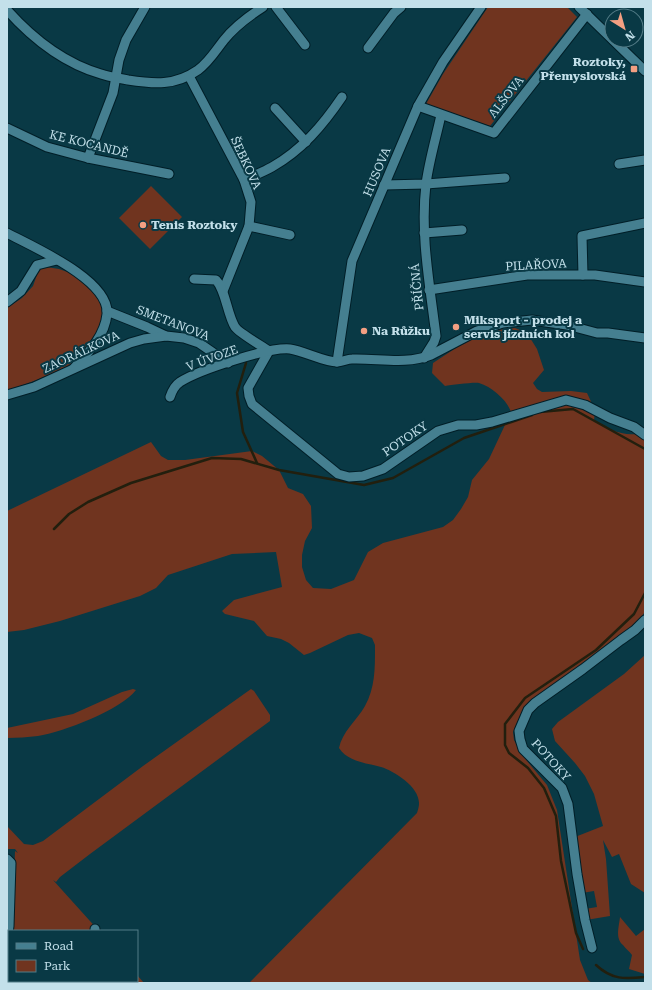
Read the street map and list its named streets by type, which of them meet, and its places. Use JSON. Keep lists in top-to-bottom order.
{
  "streets": {
    "street": [
      "ALŠOVA",
      "KE KOCANDĚ",
      "ŠEBKOVA",
      "HUSOVA",
      "PILAŘOVA",
      "PŘÍČNÁ",
      "SMETANOVA",
      "ZAORÁLKOVA",
      "V ÚVOZE",
      "POTOKY"
    ]
  },
  "crossings": [
    ["ALŠOVA", "HUSOVA"],
    ["ALŠOVA", "PŘÍČNÁ"],
    ["HUSOVA", "V ÚVOZE"],
    ["PILAŘOVA", "PŘÍČNÁ"],
    ["SMETANOVA", "ZAORÁLKOVA"],
    ["SMETANOVA", "V ÚVOZE"],
    ["V ÚVOZE", "POTOKY"]
  ],
  "places": {
    "transit": ["Roztoky, Přemyslovská"],
    "other": ["Tenis Roztoky", "Miksport - prodej a servis jízdních kol", "Na Růžku"]
  },
  "legend": ["Road", "Park"],
  "north": "bottom right"
}
